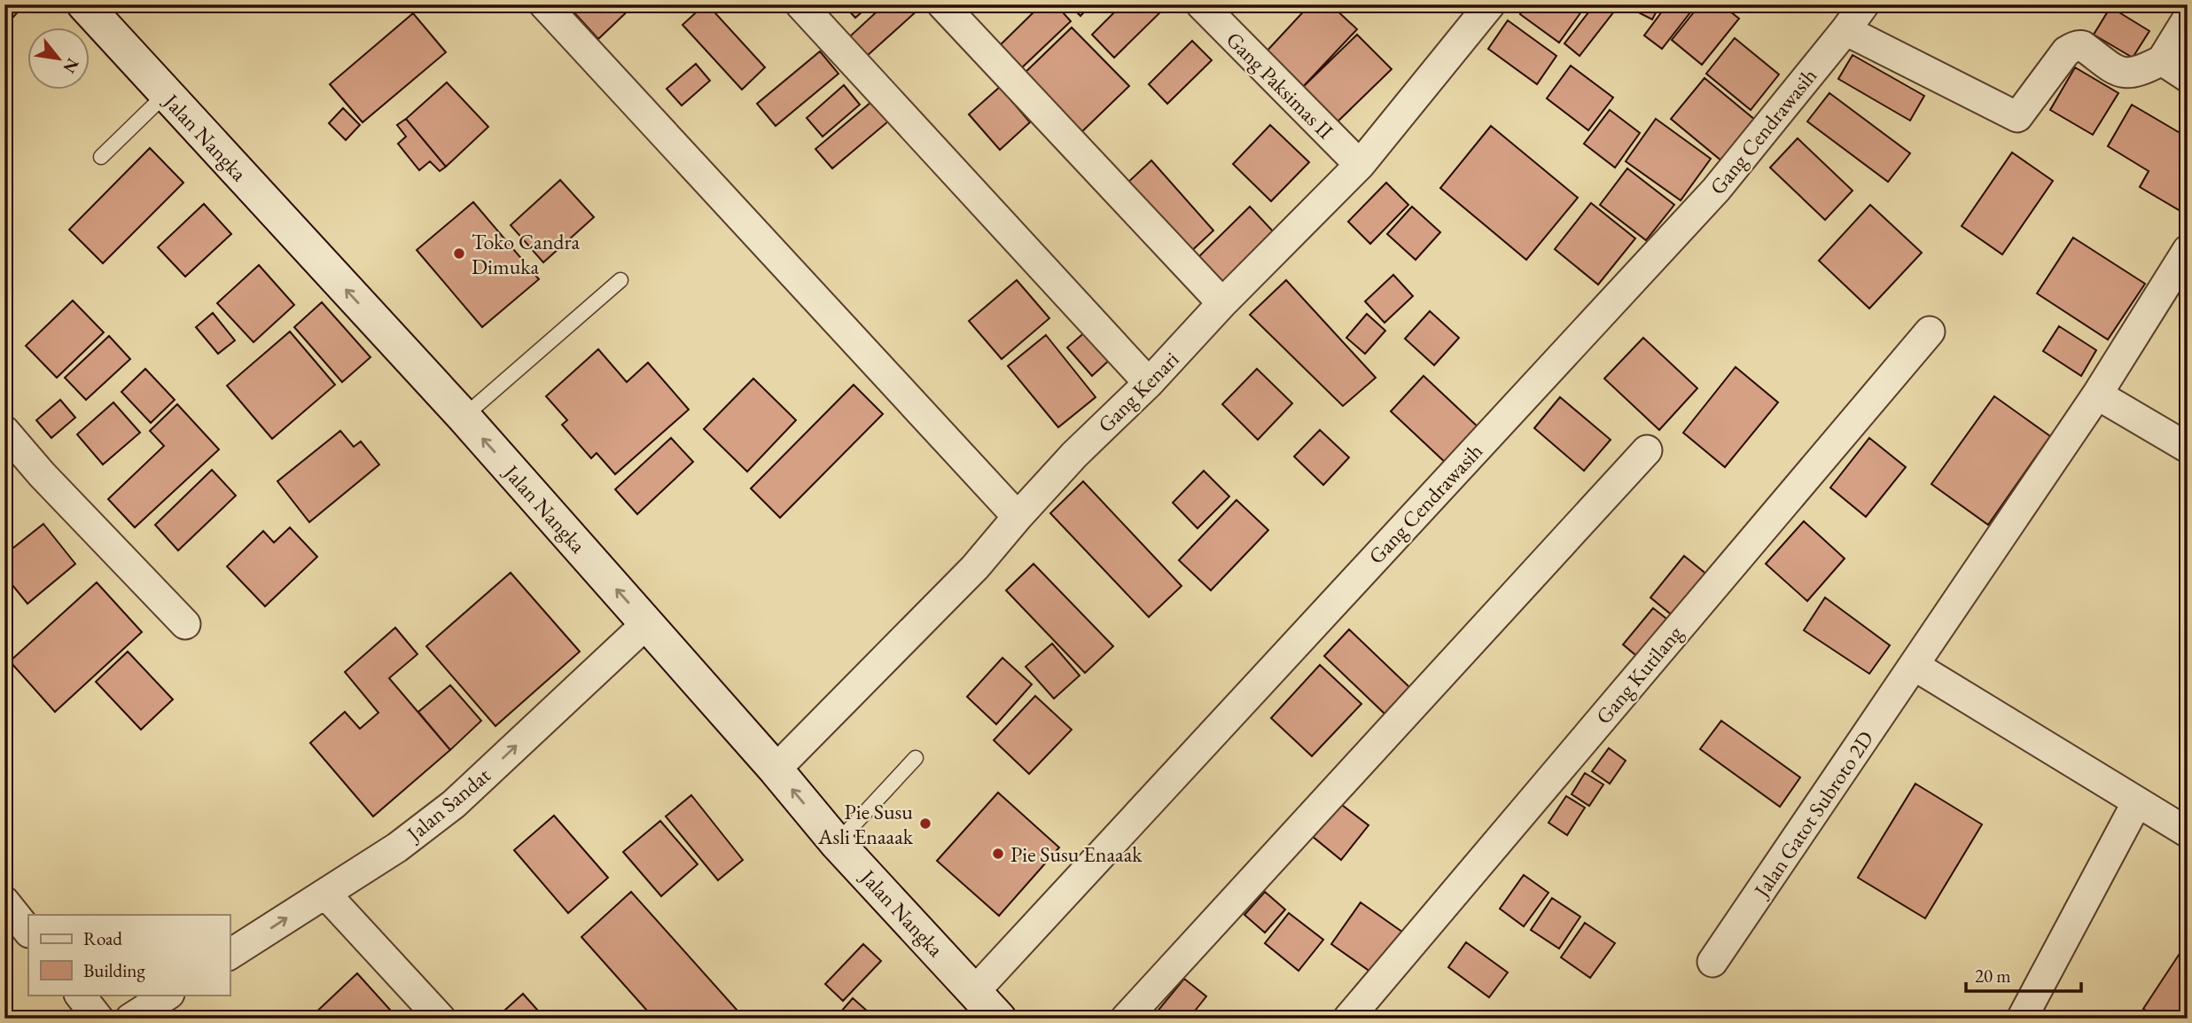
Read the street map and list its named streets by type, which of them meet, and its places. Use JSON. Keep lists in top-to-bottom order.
{
  "streets": {
    "main road": ["Jalan Nangka"],
    "street": [
      "Gang Paksimas II",
      "Gang Cendrawasih",
      "Gang Kenari",
      "Gang Kutilang",
      "Jalan Sandat",
      "Jalan Gatot Subroto 2D"
    ]
  },
  "crossings": [
    ["Gang Paksimas II", "Gang Kenari"],
    ["Gang Cendrawasih", "Jalan Nangka"],
    ["Jalan Nangka", "Gang Kenari"],
    ["Jalan Nangka", "Jalan Sandat"]
  ],
  "one_way": ["Jalan Nangka", "Jalan Sandat"],
  "places": ["Toko Candra Dimuka", "Pie Susu Asli Enaaak", "Pie Susu Enaaak"],
  "legend": ["Road", "Building"],
  "scale_bar": "20 m",
  "north": "bottom right"
}
